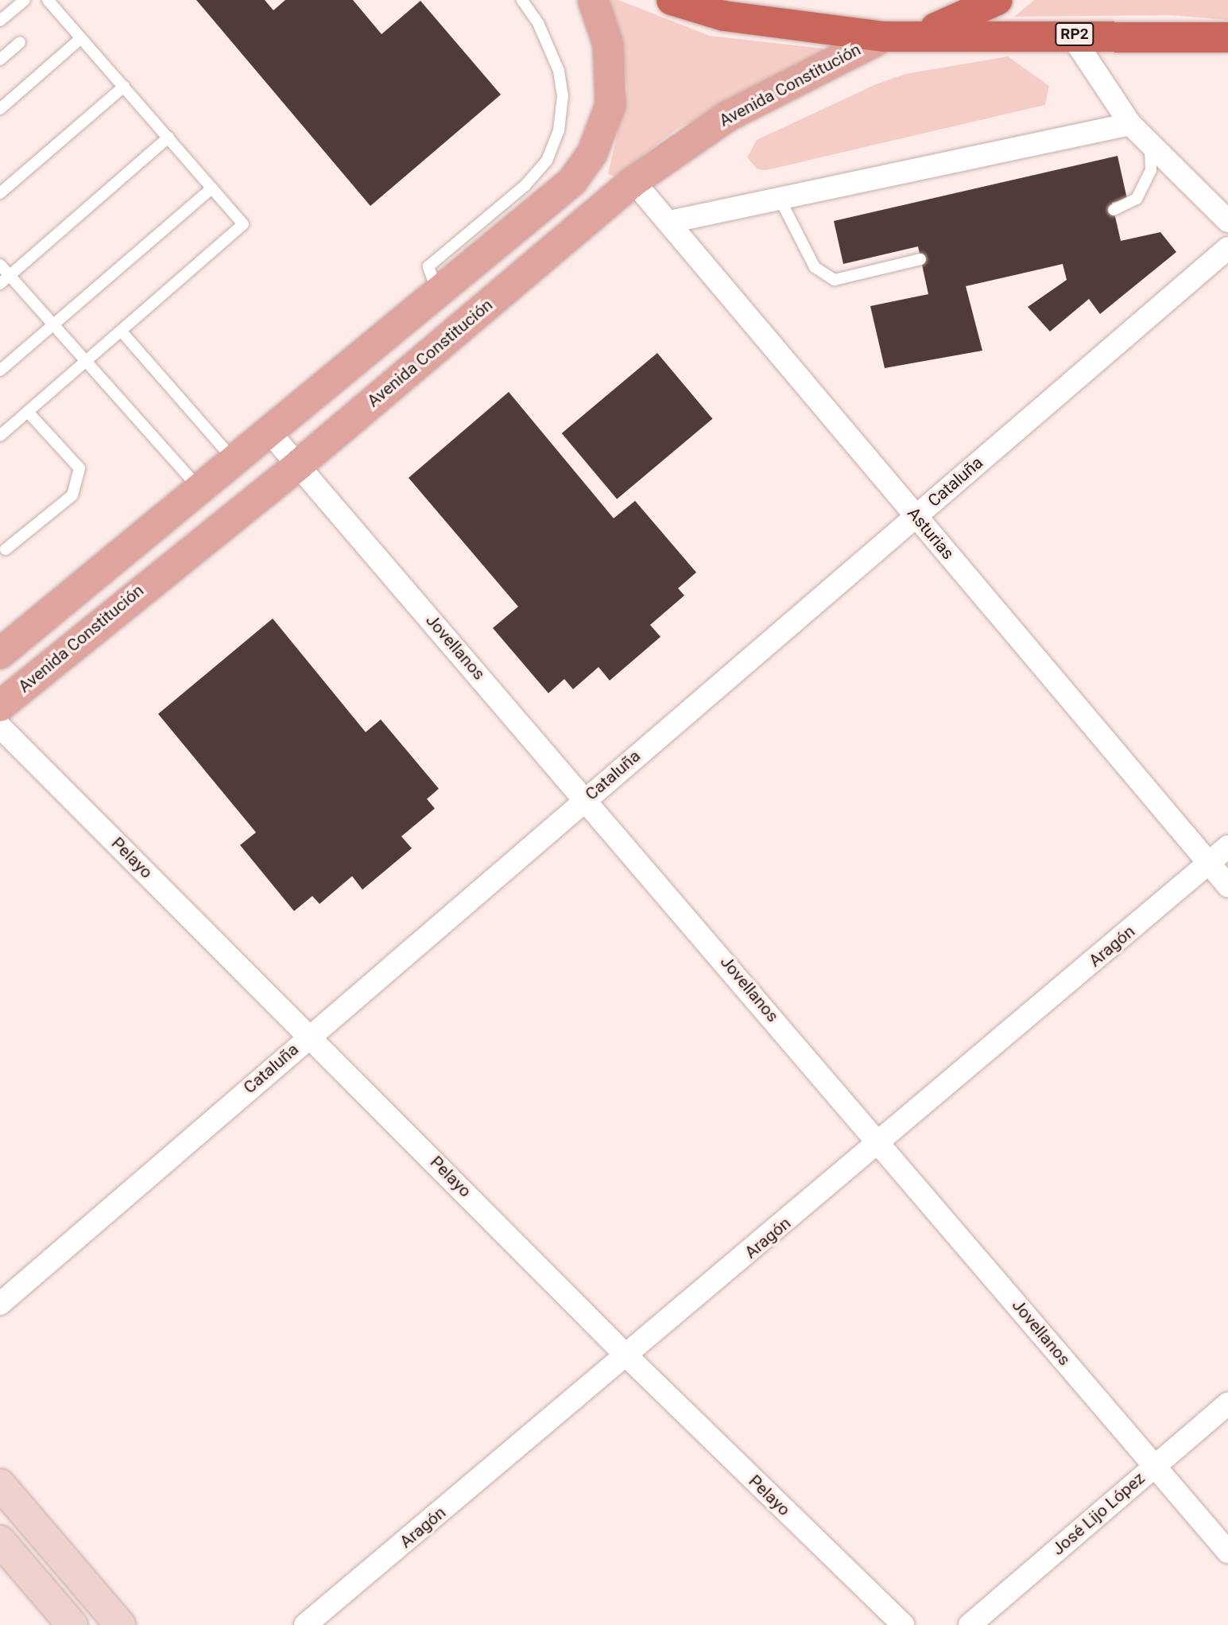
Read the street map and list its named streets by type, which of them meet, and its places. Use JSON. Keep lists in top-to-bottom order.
{
  "streets": {
    "highway": ["RP2"],
    "main road": ["Avenida Constitución"],
    "street": [
      "Cataluña",
      "Asturias",
      "Jovellanos",
      "Pelayo",
      "Aragón",
      "José Lijo López"
    ]
  },
  "crossings": [
    ["RP2", "Avenida Constitución"],
    ["Avenida Constitución", "Asturias"],
    ["Avenida Constitución", "Jovellanos"],
    ["Cataluña", "Asturias"],
    ["Cataluña", "Jovellanos"],
    ["Cataluña", "Pelayo"],
    ["Asturias", "Aragón"],
    ["Jovellanos", "Aragón"],
    ["Jovellanos", "José Lijo López"],
    ["Pelayo", "Aragón"]
  ]
}
